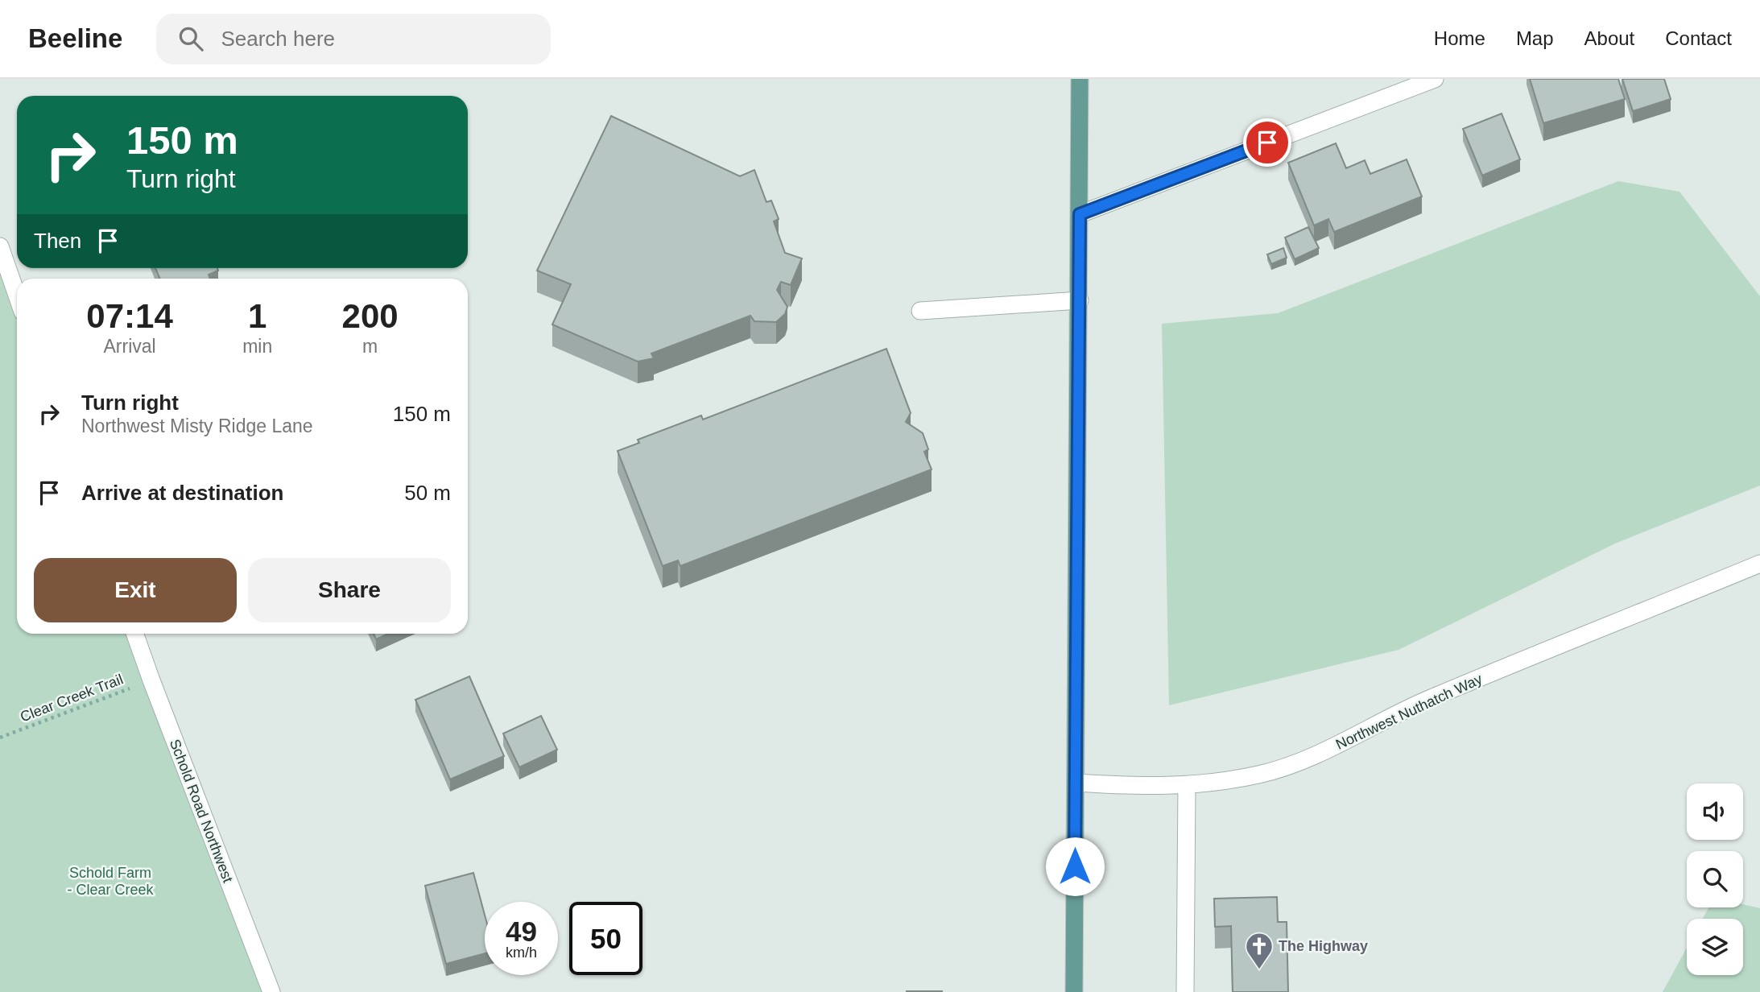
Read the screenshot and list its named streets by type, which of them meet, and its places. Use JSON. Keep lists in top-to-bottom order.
{
  "streets": {
    "street": ["Northwest Nuthatch Way", "Schold Road Northwest"],
    "path": ["Clear Creek Trail"]
  },
  "crossings": [
    ["Clear Creek Trail", "Schold Road Northwest"]
  ],
  "parks": ["Schold Farm - Clear Creek"],
  "places": {
    "church": ["The Highway"]
  },
  "page": {
    "header": "Beeline",
    "search": "Search here",
    "nav": [
      "Home",
      "Map",
      "About",
      "Contact"
    ],
    "turn": ["150 m", "Turn right"],
    "then": "Then",
    "eta": [
      "07:14",
      "Arrival",
      "1",
      "min",
      "200",
      "m"
    ],
    "list": [
      {
        "name": "Turn right",
        "note": "Northwest Misty Ridge Lane",
        "value": "150 m"
      },
      {
        "name": "Arrive at destination",
        "value": "50 m"
      }
    ],
    "buttons": ["Exit", "Share"],
    "speed": "49 km/h",
    "limit": "50"
  }
}
